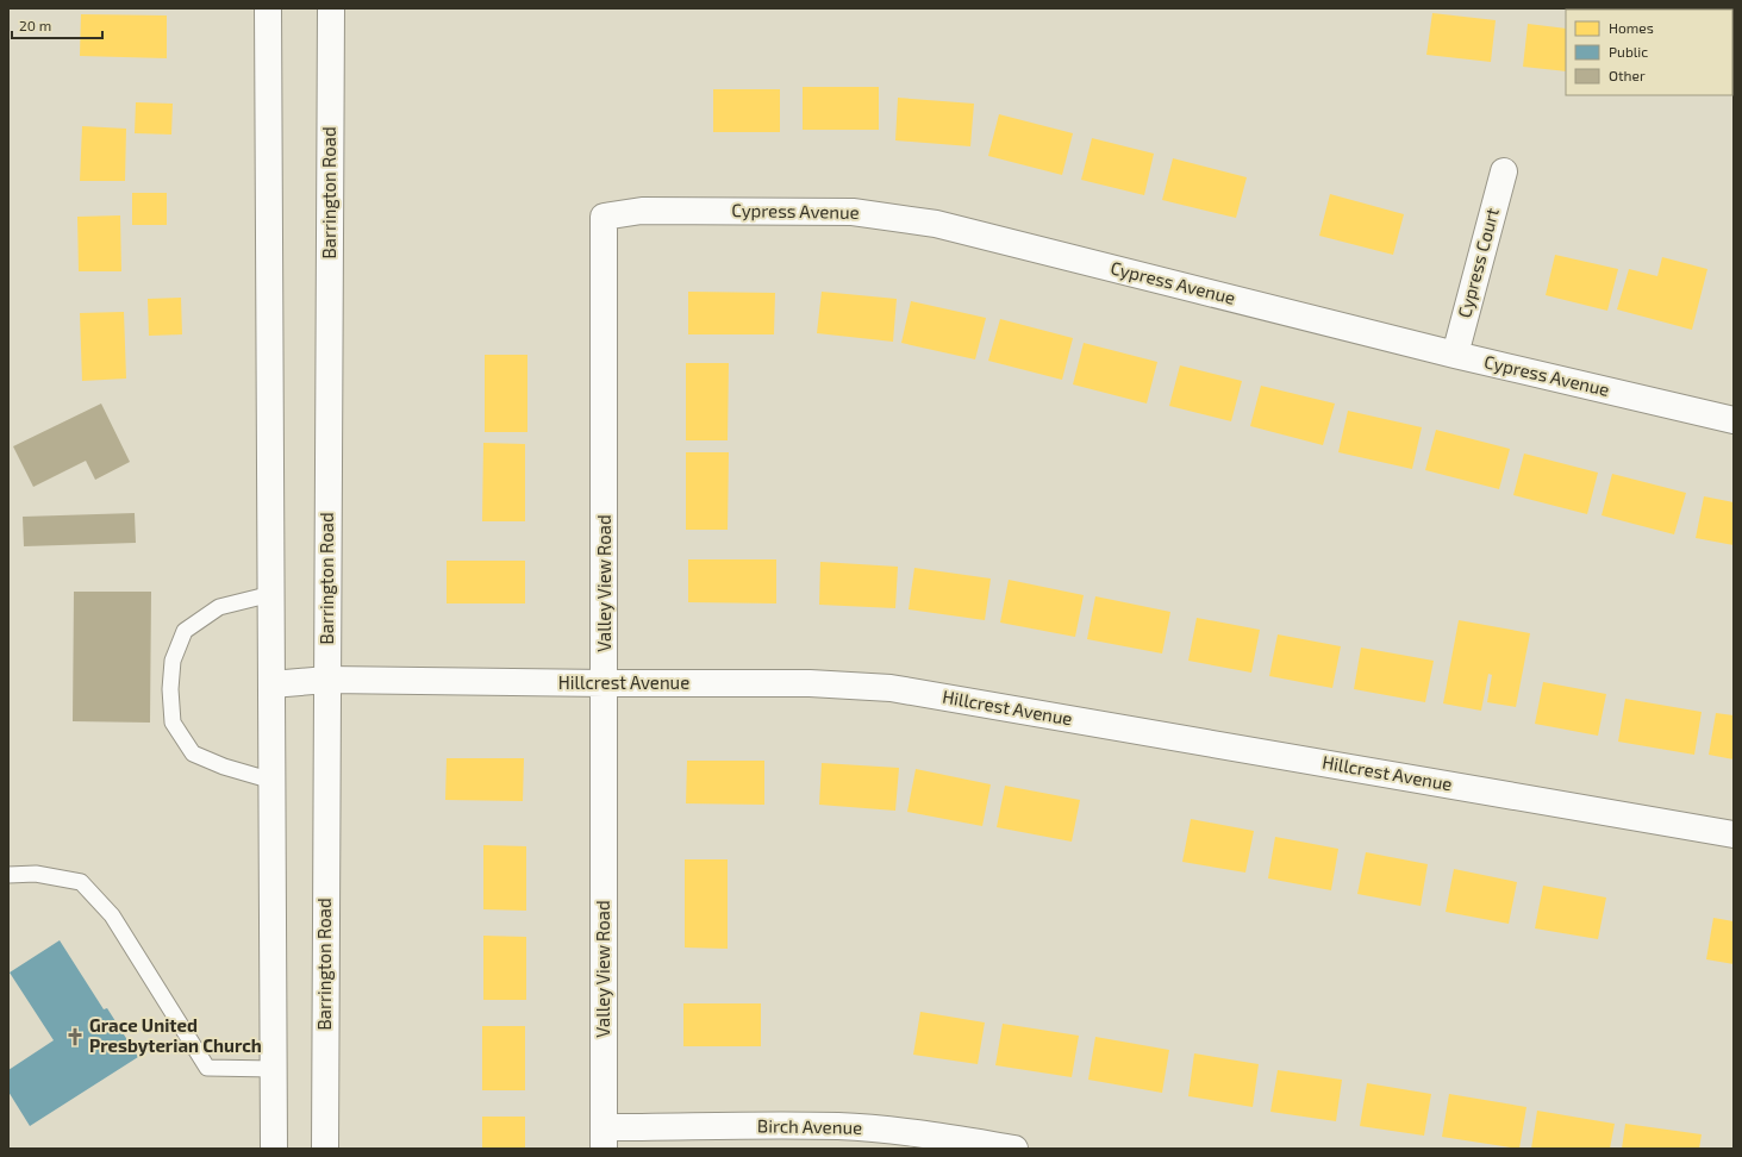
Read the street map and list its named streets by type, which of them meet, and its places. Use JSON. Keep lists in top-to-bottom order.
{
  "streets": {
    "street": [
      "Barrington Road",
      "Cypress Avenue",
      "Cypress Court",
      "Valley View Road",
      "Hillcrest Avenue",
      "Birch Avenue"
    ]
  },
  "crossings": [
    ["Barrington Road", "Hillcrest Avenue"],
    ["Cypress Avenue", "Cypress Court"],
    ["Cypress Avenue", "Valley View Road"],
    ["Valley View Road", "Hillcrest Avenue"],
    ["Valley View Road", "Birch Avenue"]
  ],
  "places": {
    "church": ["Grace United Presbyterian Church"]
  },
  "legend": ["Homes", "Public", "Other"],
  "scale_bar": "20 m"
}
